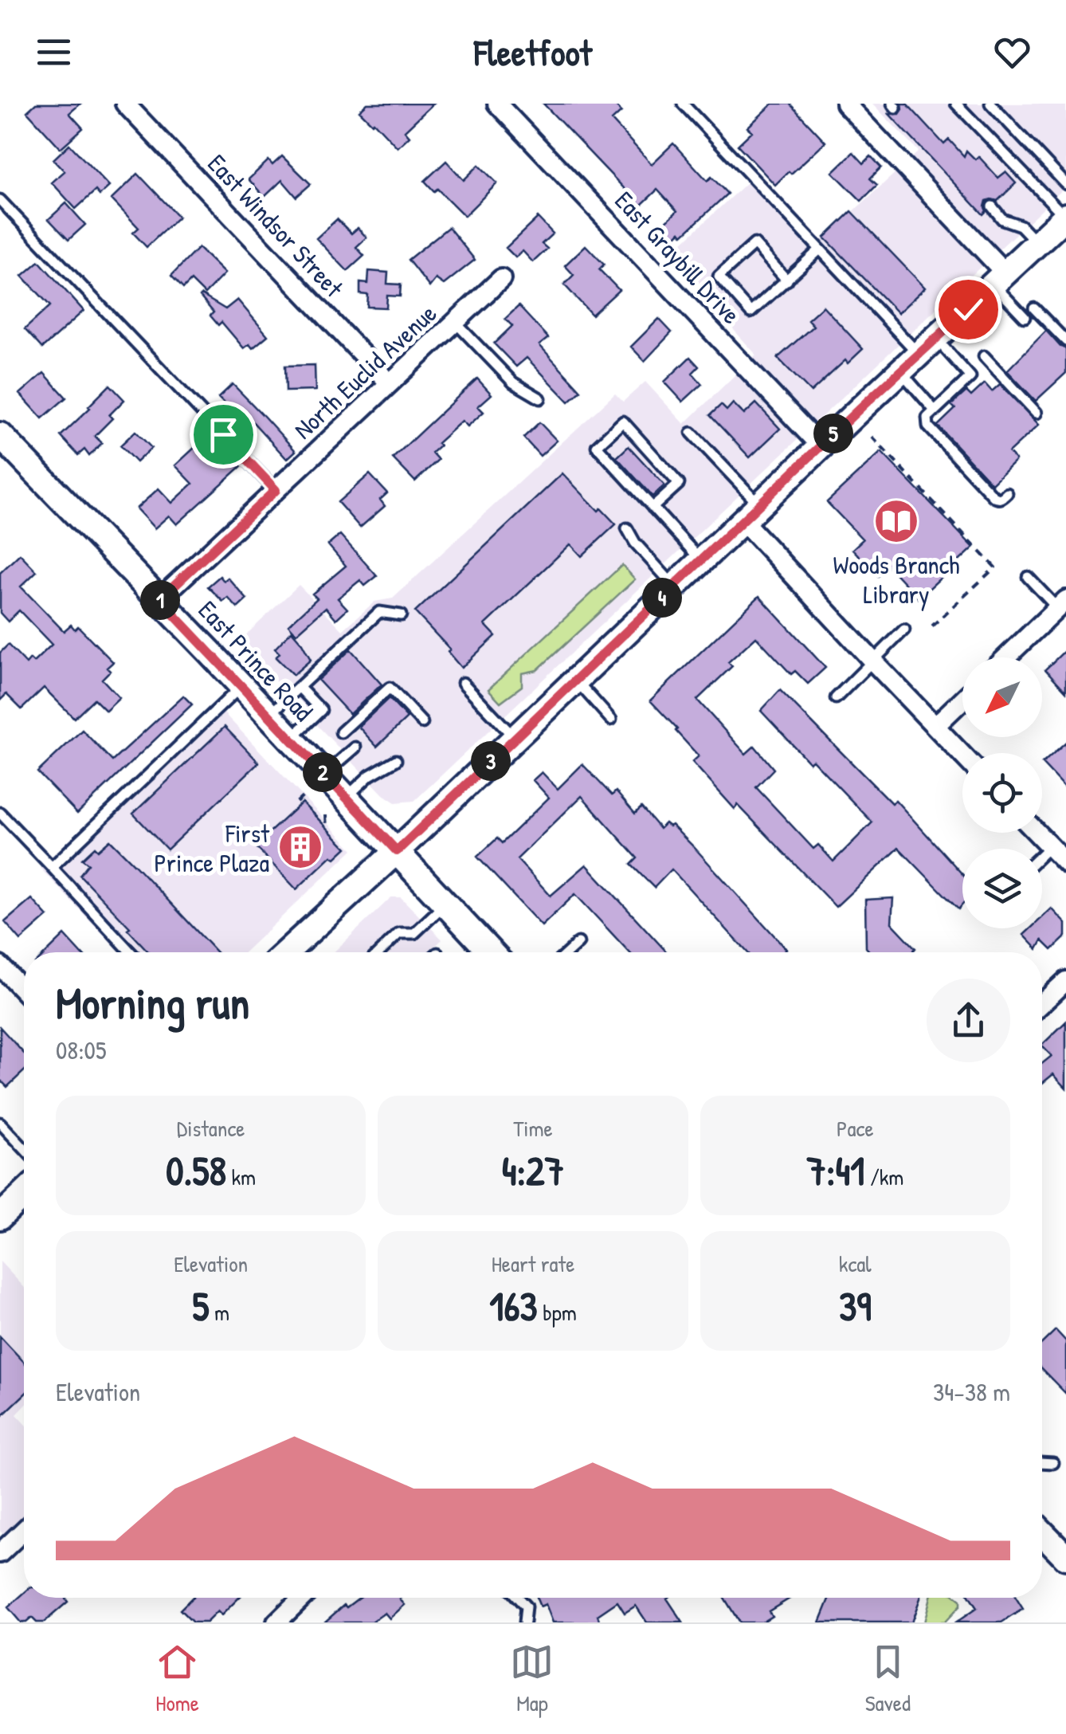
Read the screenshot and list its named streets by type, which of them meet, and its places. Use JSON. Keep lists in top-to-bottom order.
{
  "streets": {
    "main road": ["East Prince Road"],
    "street": ["East Windsor Street", "East Graybill Drive", "North Euclid Avenue"]
  },
  "crossings": [
    ["East Windsor Street", "North Euclid Avenue"],
    ["North Euclid Avenue", "East Prince Road"]
  ],
  "places": {
    "library": ["Woods Branch Library"],
    "building": ["First Prince Plaza"]
  },
  "north": "bottom left",
  "page": {
    "header": "Fleetfoot",
    "pins": [
      "5",
      "4",
      "1",
      "3",
      "2"
    ],
    "heading": ["Morning run", "08:05"],
    "stats": [
      ["Distance", "0.58 km"],
      ["Time", "4:27"],
      ["Pace", "7:41 /km"],
      ["Elevation", "5 m"],
      ["Heart rate", "163 bpm"],
      ["kcal", "39"]
    ],
    "chart": ["Elevation", "34–38 m"],
    "tabs": ["Home", "Map", "Saved"]
  }
}
